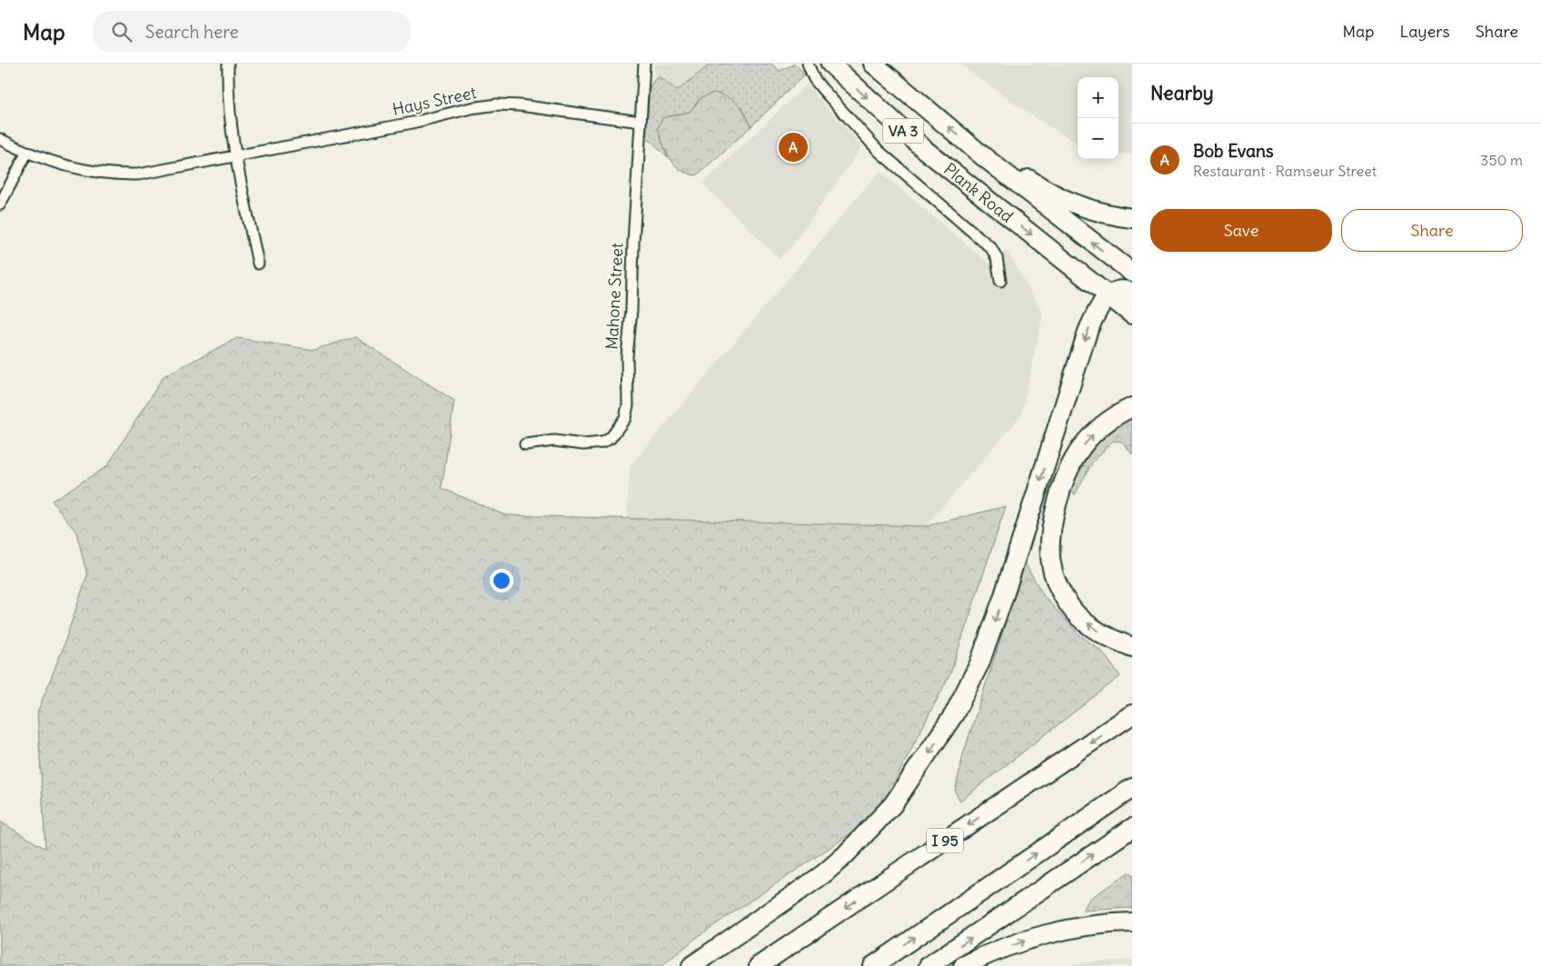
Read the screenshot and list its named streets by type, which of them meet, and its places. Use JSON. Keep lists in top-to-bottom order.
{
  "streets": {
    "highway": ["VA 3", "Plank Road", "I 95"],
    "street": ["Hays Street", "Mahone Street"]
  },
  "crossings": [
    ["Hays Street", "Mahone Street"]
  ],
  "page": {
    "header": "Map",
    "search": "Search here",
    "nav": ["Map", "Layers", "Share"],
    "heading": "Nearby",
    "map_buttons": ["+", "−"],
    "list": [
      {
        "mark": "A",
        "name": "Bob Evans",
        "note": "Restaurant · Ramseur Street",
        "value": "350 m"
      }
    ],
    "pins": "A",
    "buttons": ["Save", "Share"]
  }
}
